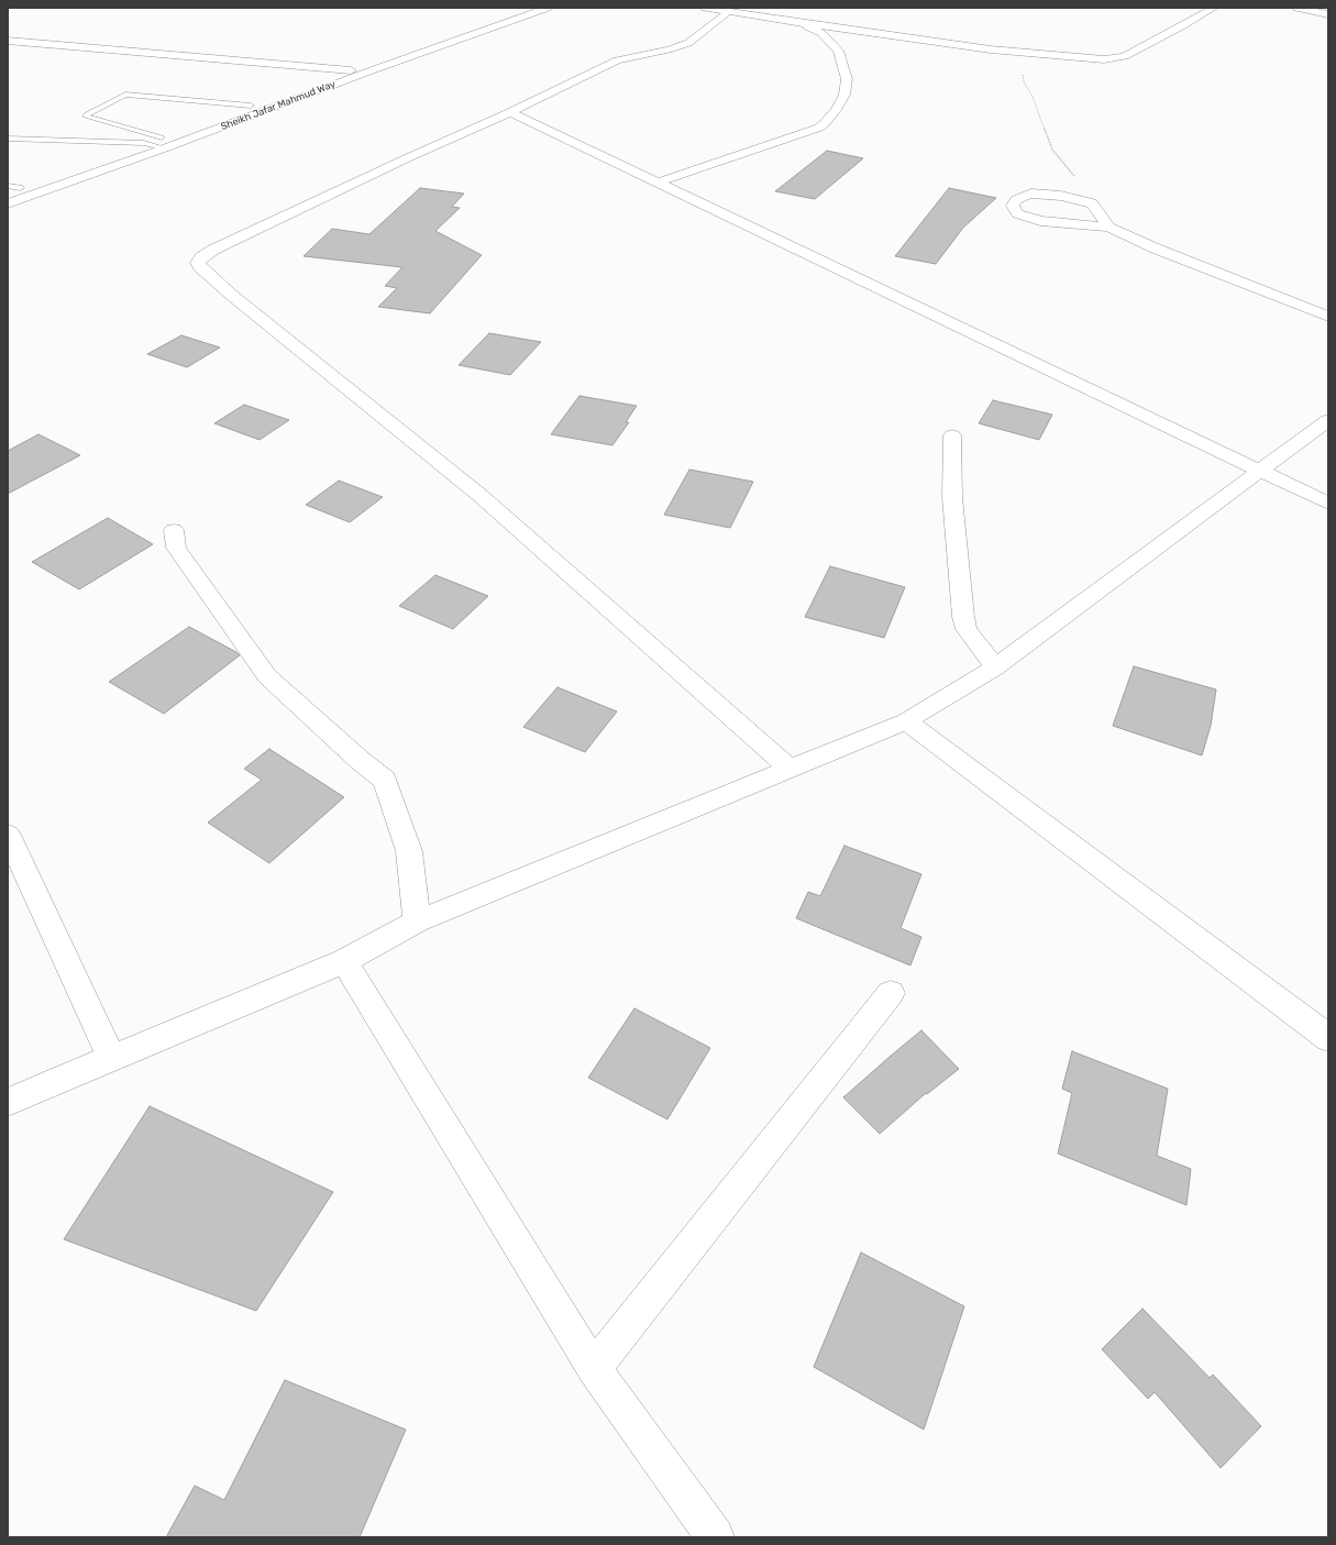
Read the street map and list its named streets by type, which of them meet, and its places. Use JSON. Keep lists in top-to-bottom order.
{
  "streets": {
    "street": ["Sheikh Jafar Mahmud Way"]
  }
}
